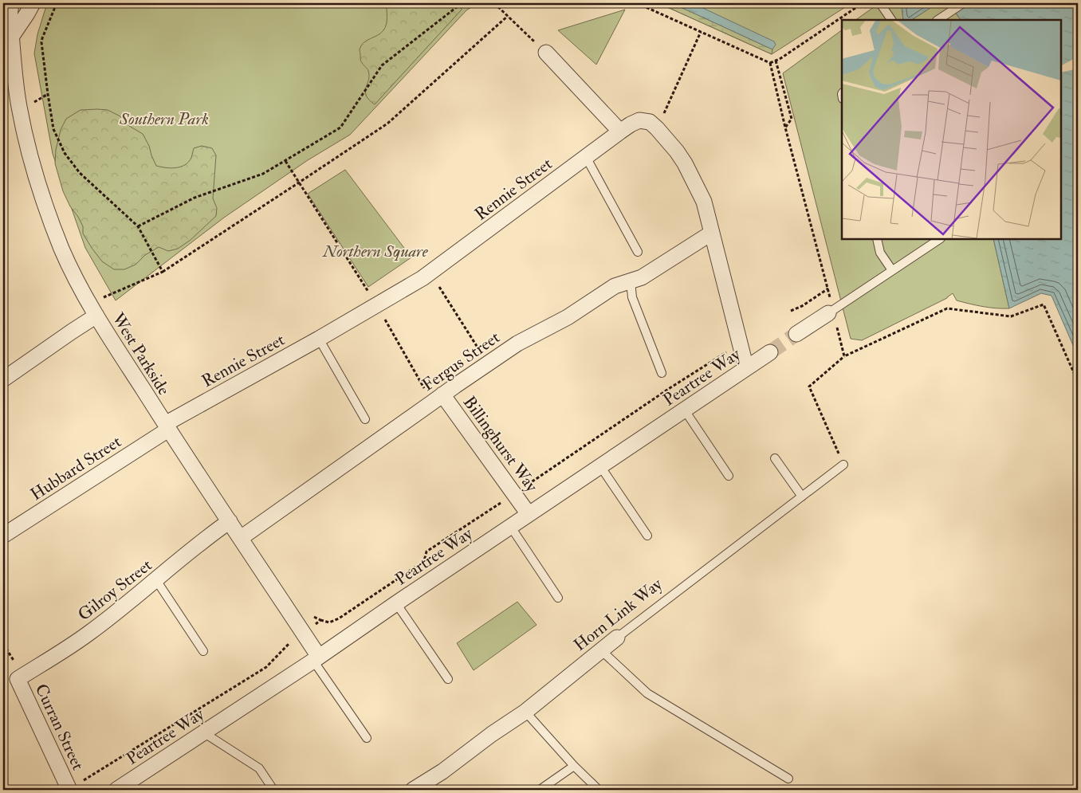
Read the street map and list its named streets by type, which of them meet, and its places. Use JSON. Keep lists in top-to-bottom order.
{
  "streets": {
    "street": [
      "Rennie Street",
      "West Parkside",
      "Fergus Street",
      "Peartree Way",
      "Billinghurst Way",
      "Hubbard Street",
      "Gilroy Street",
      "Horn Link Way",
      "Curran Street"
    ]
  },
  "crossings": [
    ["Rennie Street", "West Parkside"],
    ["Rennie Street", "Fergus Street"],
    ["Rennie Street", "Peartree Way"],
    ["Rennie Street", "Hubbard Street"],
    ["West Parkside", "Fergus Street"],
    ["West Parkside", "Peartree Way"],
    ["West Parkside", "Hubbard Street"],
    ["West Parkside", "Gilroy Street"],
    ["Fergus Street", "Billinghurst Way"],
    ["Peartree Way", "Billinghurst Way"],
    ["Gilroy Street", "Curran Street"]
  ],
  "parks": ["Southern Park", "Northern Square"]
}
